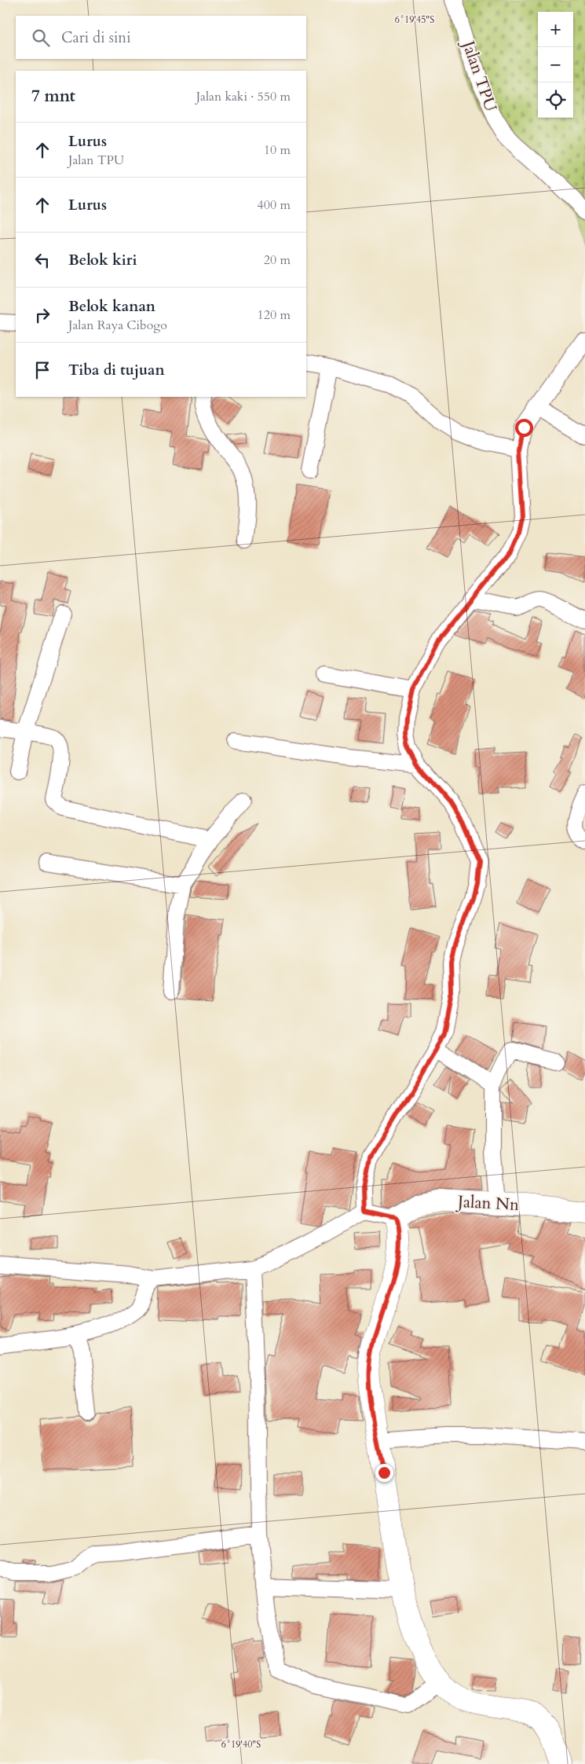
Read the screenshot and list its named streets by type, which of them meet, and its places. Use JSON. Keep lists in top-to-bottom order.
{
  "streets": {
    "street": ["Jalan TPU", "Jalan Nn"]
  },
  "page": {
    "map_buttons": ["+", "−"],
    "search": "Cari di sini",
    "heading": ["7 mnt", "Jalan kaki · 550 m"],
    "list": [
      ["Lurus", "Jalan TPU", "10 m"],
      ["Lurus", "400 m"],
      ["Belok kiri", "20 m"],
      ["Belok kanan", "Jalan Raya Cibogo", "120 m"],
      "Tiba di tujuan"
    ]
  },
  "coordinates": ["6°19'45\"S", "6°19'40\"S"]
}
